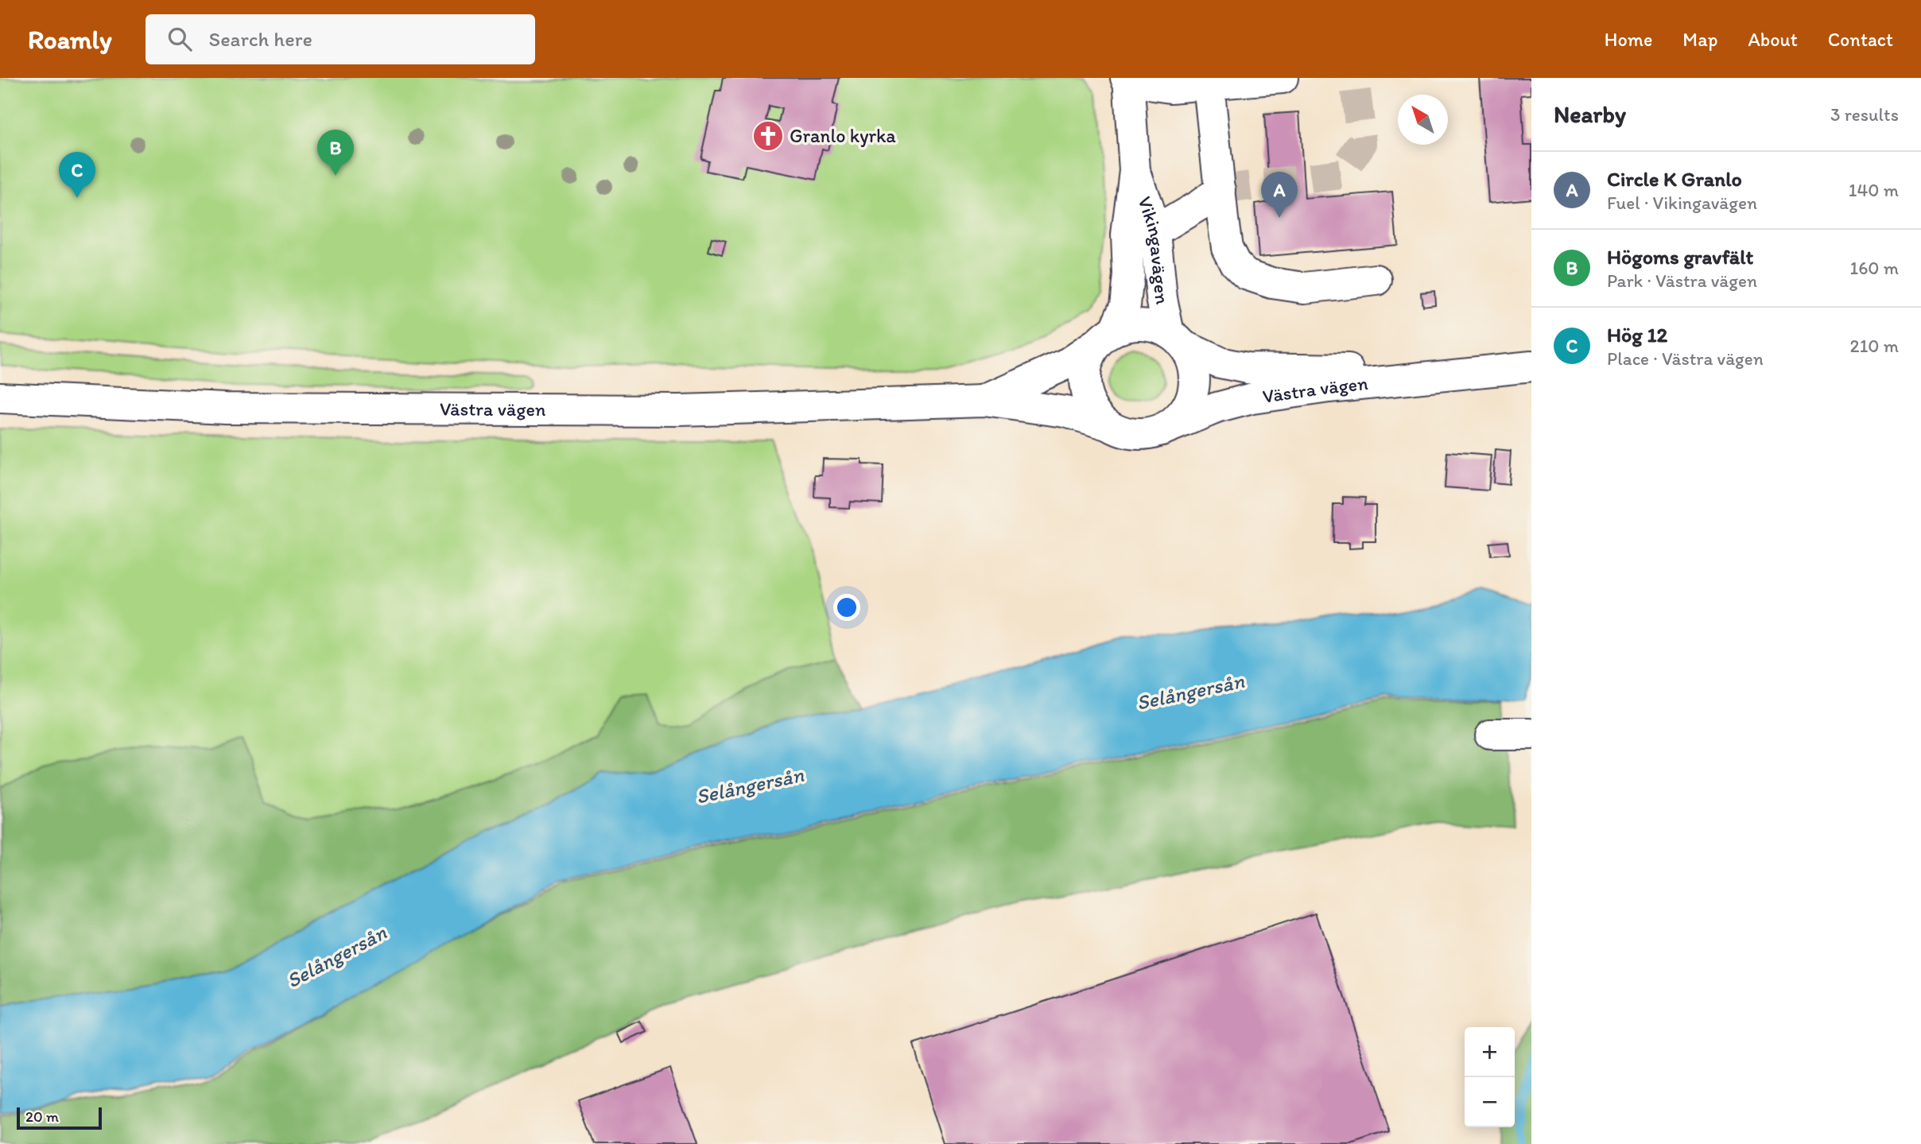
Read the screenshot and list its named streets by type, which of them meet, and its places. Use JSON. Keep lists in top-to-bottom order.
{
  "streets": {
    "street": ["Vikingavägen", "Västra vägen"]
  },
  "crossings": [
    ["Vikingavägen", "Västra vägen"]
  ],
  "water": ["Selångersån"],
  "places": {
    "church": ["Granlo kyrka"]
  },
  "scale_bar": "20 m",
  "north": "top left",
  "page": {
    "header": "Roamly",
    "search": "Search here",
    "nav": [
      "Home",
      "Map",
      "About",
      "Contact"
    ],
    "heading": ["Nearby", "3 results"],
    "pins": ["B", "C", "A"],
    "list": [
      {
        "mark": "A",
        "name": "Circle K Granlo",
        "note": "Fuel · Vikingavägen",
        "value": "140 m"
      },
      {
        "mark": "B",
        "name": "Högoms gravfält",
        "note": "Park · Västra vägen",
        "value": "160 m"
      },
      {
        "mark": "C",
        "name": "Hög 12",
        "note": "Place · Västra vägen",
        "value": "210 m"
      }
    ],
    "map_buttons": ["+", "−"],
    "scale": "20 m"
  }
}
